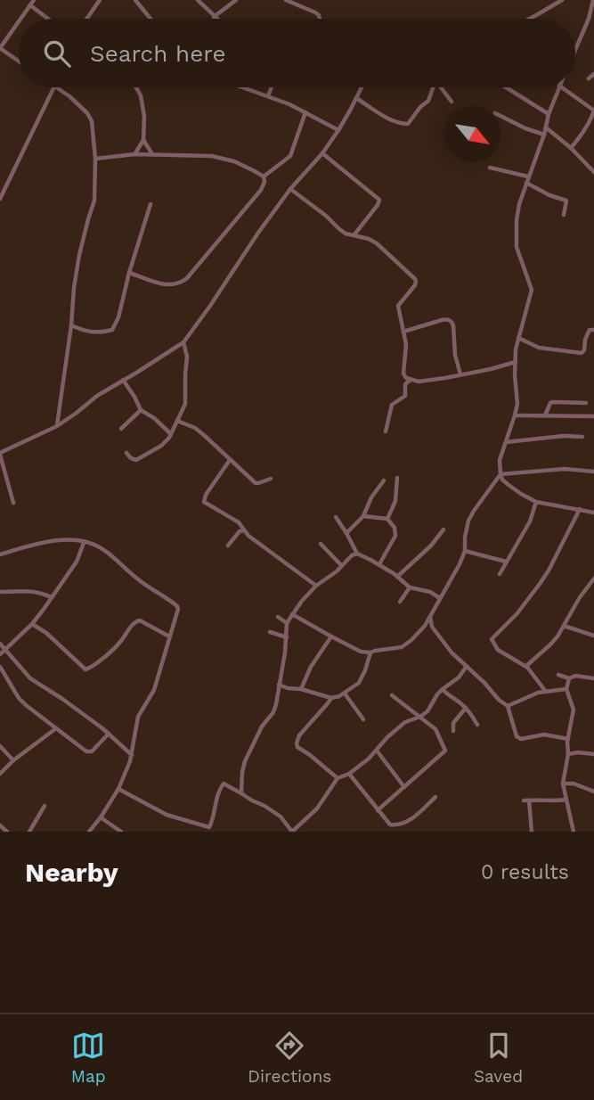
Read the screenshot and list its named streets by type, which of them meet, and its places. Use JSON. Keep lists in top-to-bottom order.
{
  "north": "bottom right",
  "page": {
    "search": "Search here",
    "heading": ["Nearby", "0 results"],
    "nav": ["Map", "Directions", "Saved"]
  }
}
